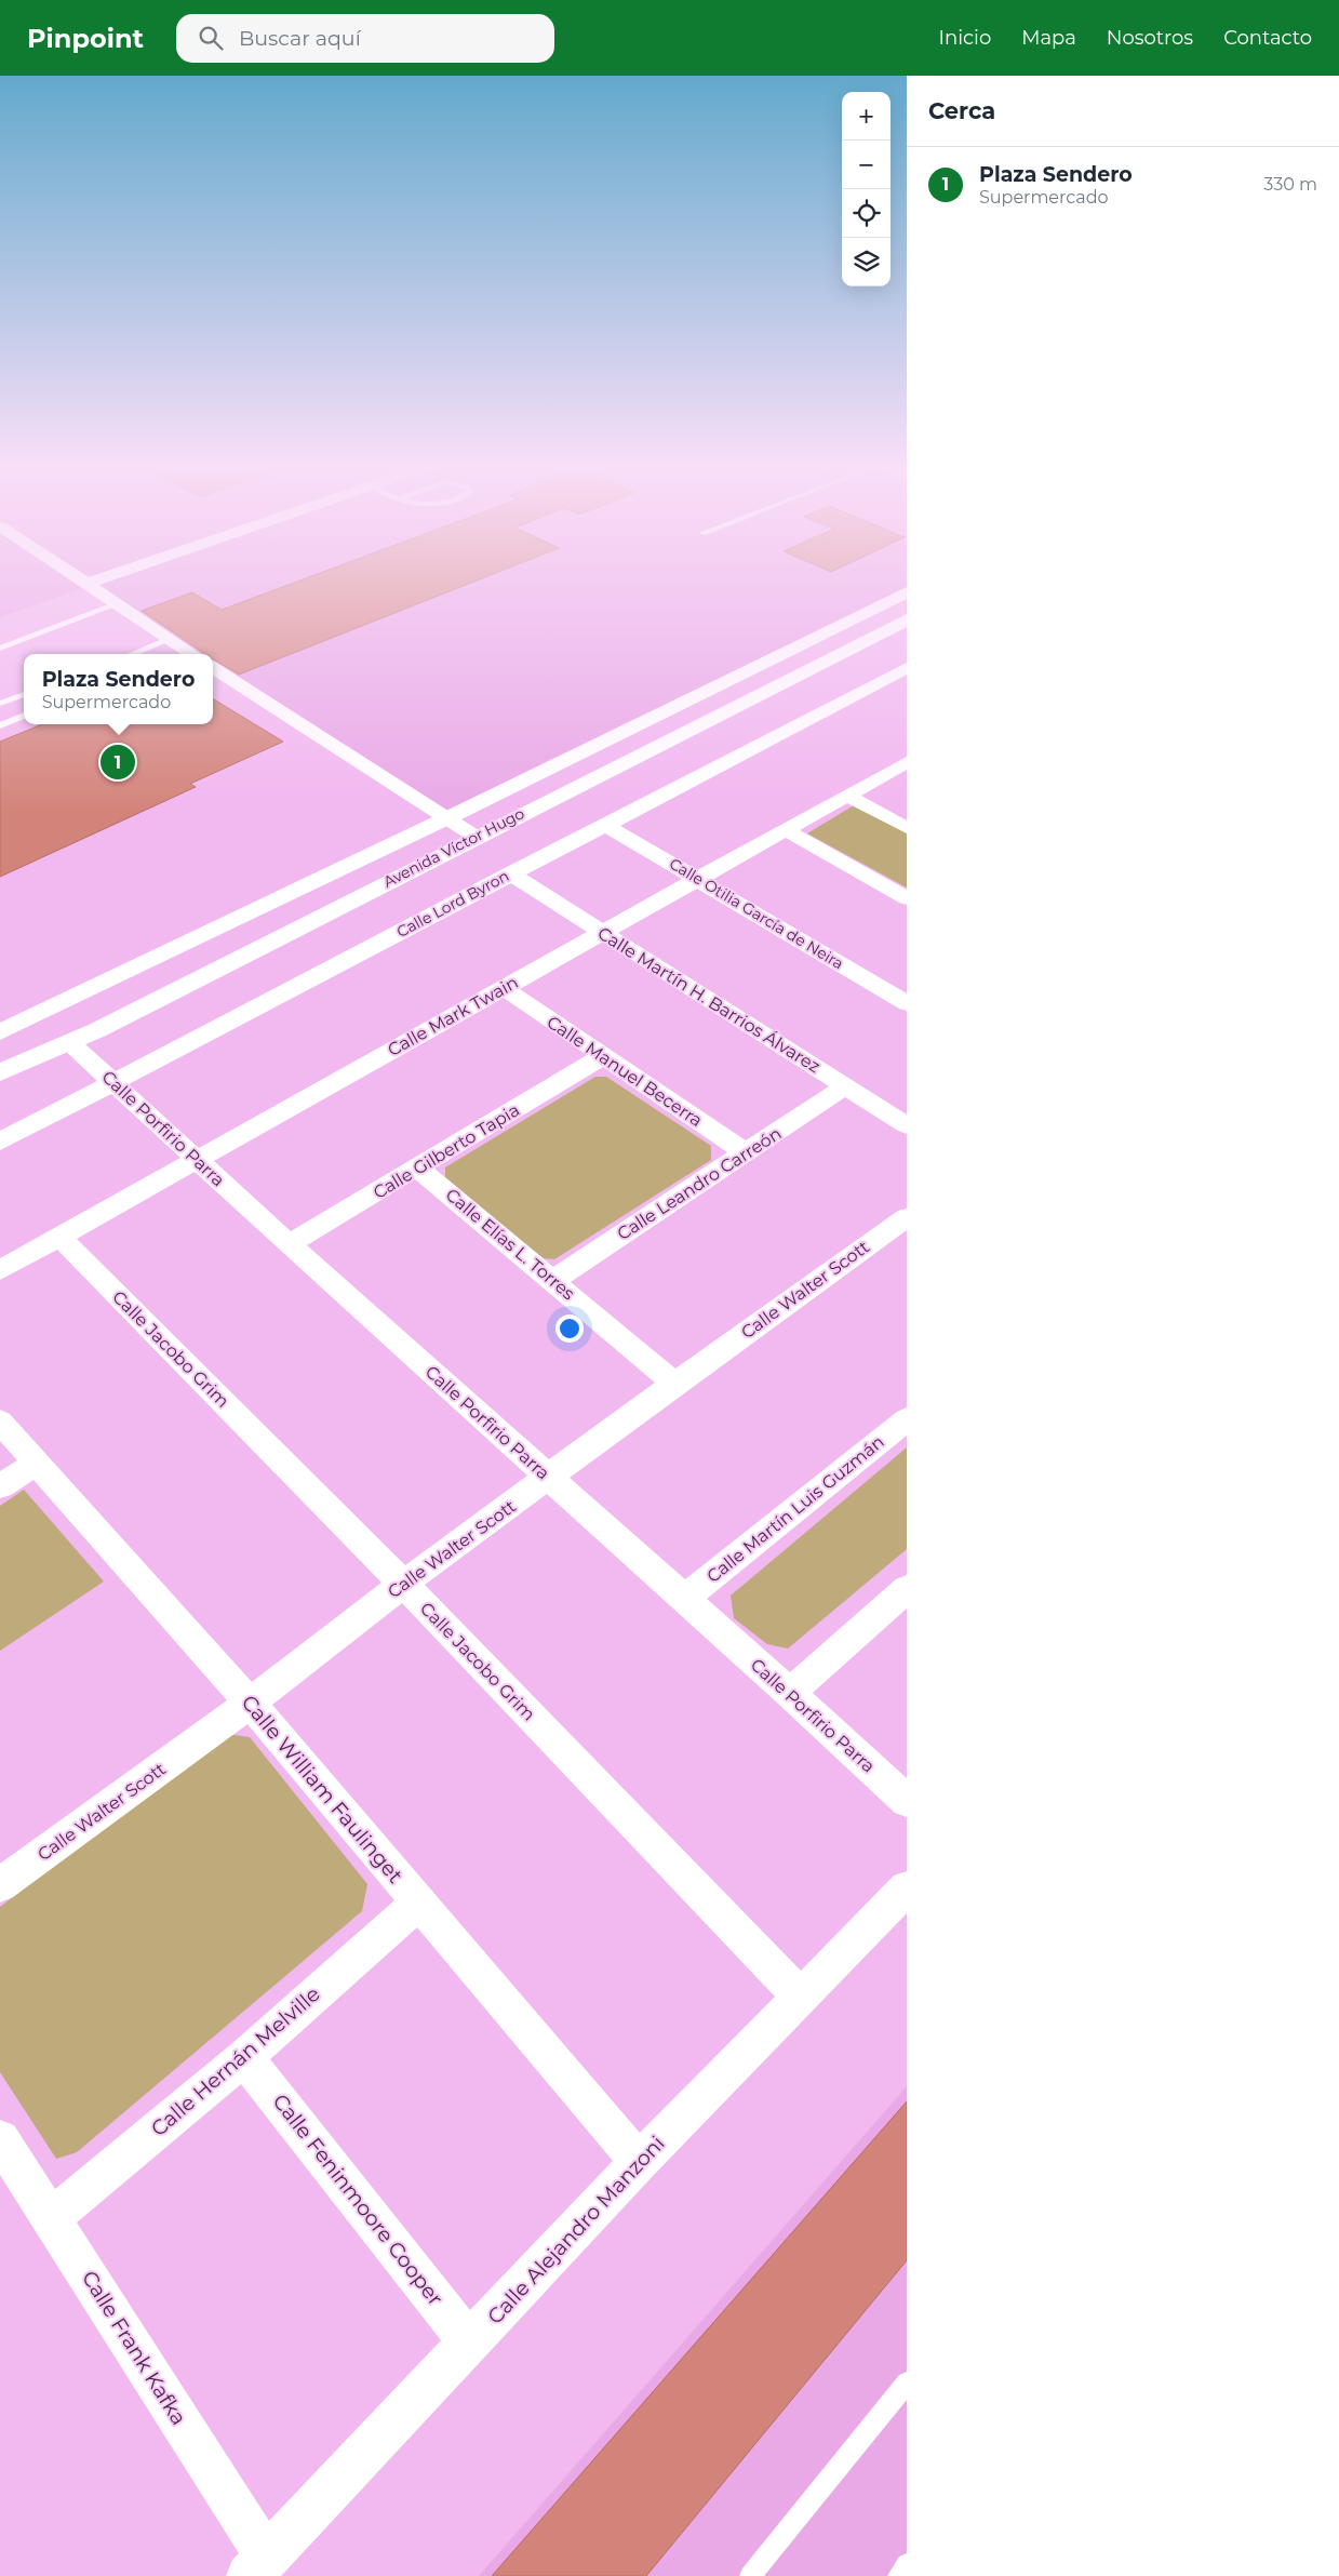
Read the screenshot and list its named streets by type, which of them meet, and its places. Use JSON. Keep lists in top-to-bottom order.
{
  "streets": {
    "street": [
      "Avenida Víctor Hugo",
      "Calle Lord Byron",
      "Calle Otilia García de Neira",
      "Calle Martín H. Barrios Álvarez",
      "Calle Mark Twain",
      "Calle Manuel Becerra",
      "Calle Porfirio Parra",
      "Calle Gilberto Tapia",
      "Calle Leandro Carreón",
      "Calle Elías L. Torres",
      "Calle Walter Scott",
      "Calle Jacobo Grim",
      "Calle Martín Luis Guzmán",
      "Calle William Faulinget",
      "Calle Hernán Melville",
      "Calle Feninmoore Cooper",
      "Calle Alejandro Manzoni",
      "Calle Frank Kafka"
    ]
  },
  "crossings": [
    ["Avenida Víctor Hugo", "Calle Porfirio Parra"],
    ["Calle Lord Byron", "Calle Otilia García de Neira"],
    ["Calle Lord Byron", "Calle Martín H. Barrios Álvarez"],
    ["Calle Lord Byron", "Calle Porfirio Parra"],
    ["Calle Otilia García de Neira", "Calle Mark Twain"],
    ["Calle Martín H. Barrios Álvarez", "Calle Mark Twain"],
    ["Calle Martín H. Barrios Álvarez", "Calle Leandro Carreón"],
    ["Calle Mark Twain", "Calle Manuel Becerra"],
    ["Calle Mark Twain", "Calle Porfirio Parra"],
    ["Calle Mark Twain", "Calle Jacobo Grim"],
    ["Calle Manuel Becerra", "Calle Gilberto Tapia"],
    ["Calle Manuel Becerra", "Calle Leandro Carreón"],
    ["Calle Porfirio Parra", "Calle Gilberto Tapia"],
    ["Calle Porfirio Parra", "Calle Walter Scott"],
    ["Calle Porfirio Parra", "Calle Martín Luis Guzmán"],
    ["Calle Gilberto Tapia", "Calle Elías L. Torres"],
    ["Calle Leandro Carreón", "Calle Elías L. Torres"],
    ["Calle Elías L. Torres", "Calle Walter Scott"],
    ["Calle Walter Scott", "Calle Jacobo Grim"],
    ["Calle Walter Scott", "Calle William Faulinget"],
    ["Calle Jacobo Grim", "Calle Alejandro Manzoni"],
    ["Calle William Faulinget", "Calle Hernán Melville"],
    ["Calle William Faulinget", "Calle Alejandro Manzoni"],
    ["Calle Hernán Melville", "Calle Feninmoore Cooper"],
    ["Calle Hernán Melville", "Calle Frank Kafka"],
    ["Calle Feninmoore Cooper", "Calle Alejandro Manzoni"],
    ["Calle Alejandro Manzoni", "Calle Frank Kafka"]
  ],
  "page": {
    "header": "Pinpoint",
    "search": "Buscar aquí",
    "nav": [
      "Inicio",
      "Mapa",
      "Nosotros",
      "Contacto"
    ],
    "heading": "Cerca",
    "map_buttons": ["+", "−"],
    "list": [
      {
        "mark": "1",
        "name": "Plaza Sendero",
        "note": "Supermercado",
        "value": "330 m"
      }
    ],
    "popup": ["Plaza Sendero", "Supermercado"],
    "pins": "1"
  }
}
